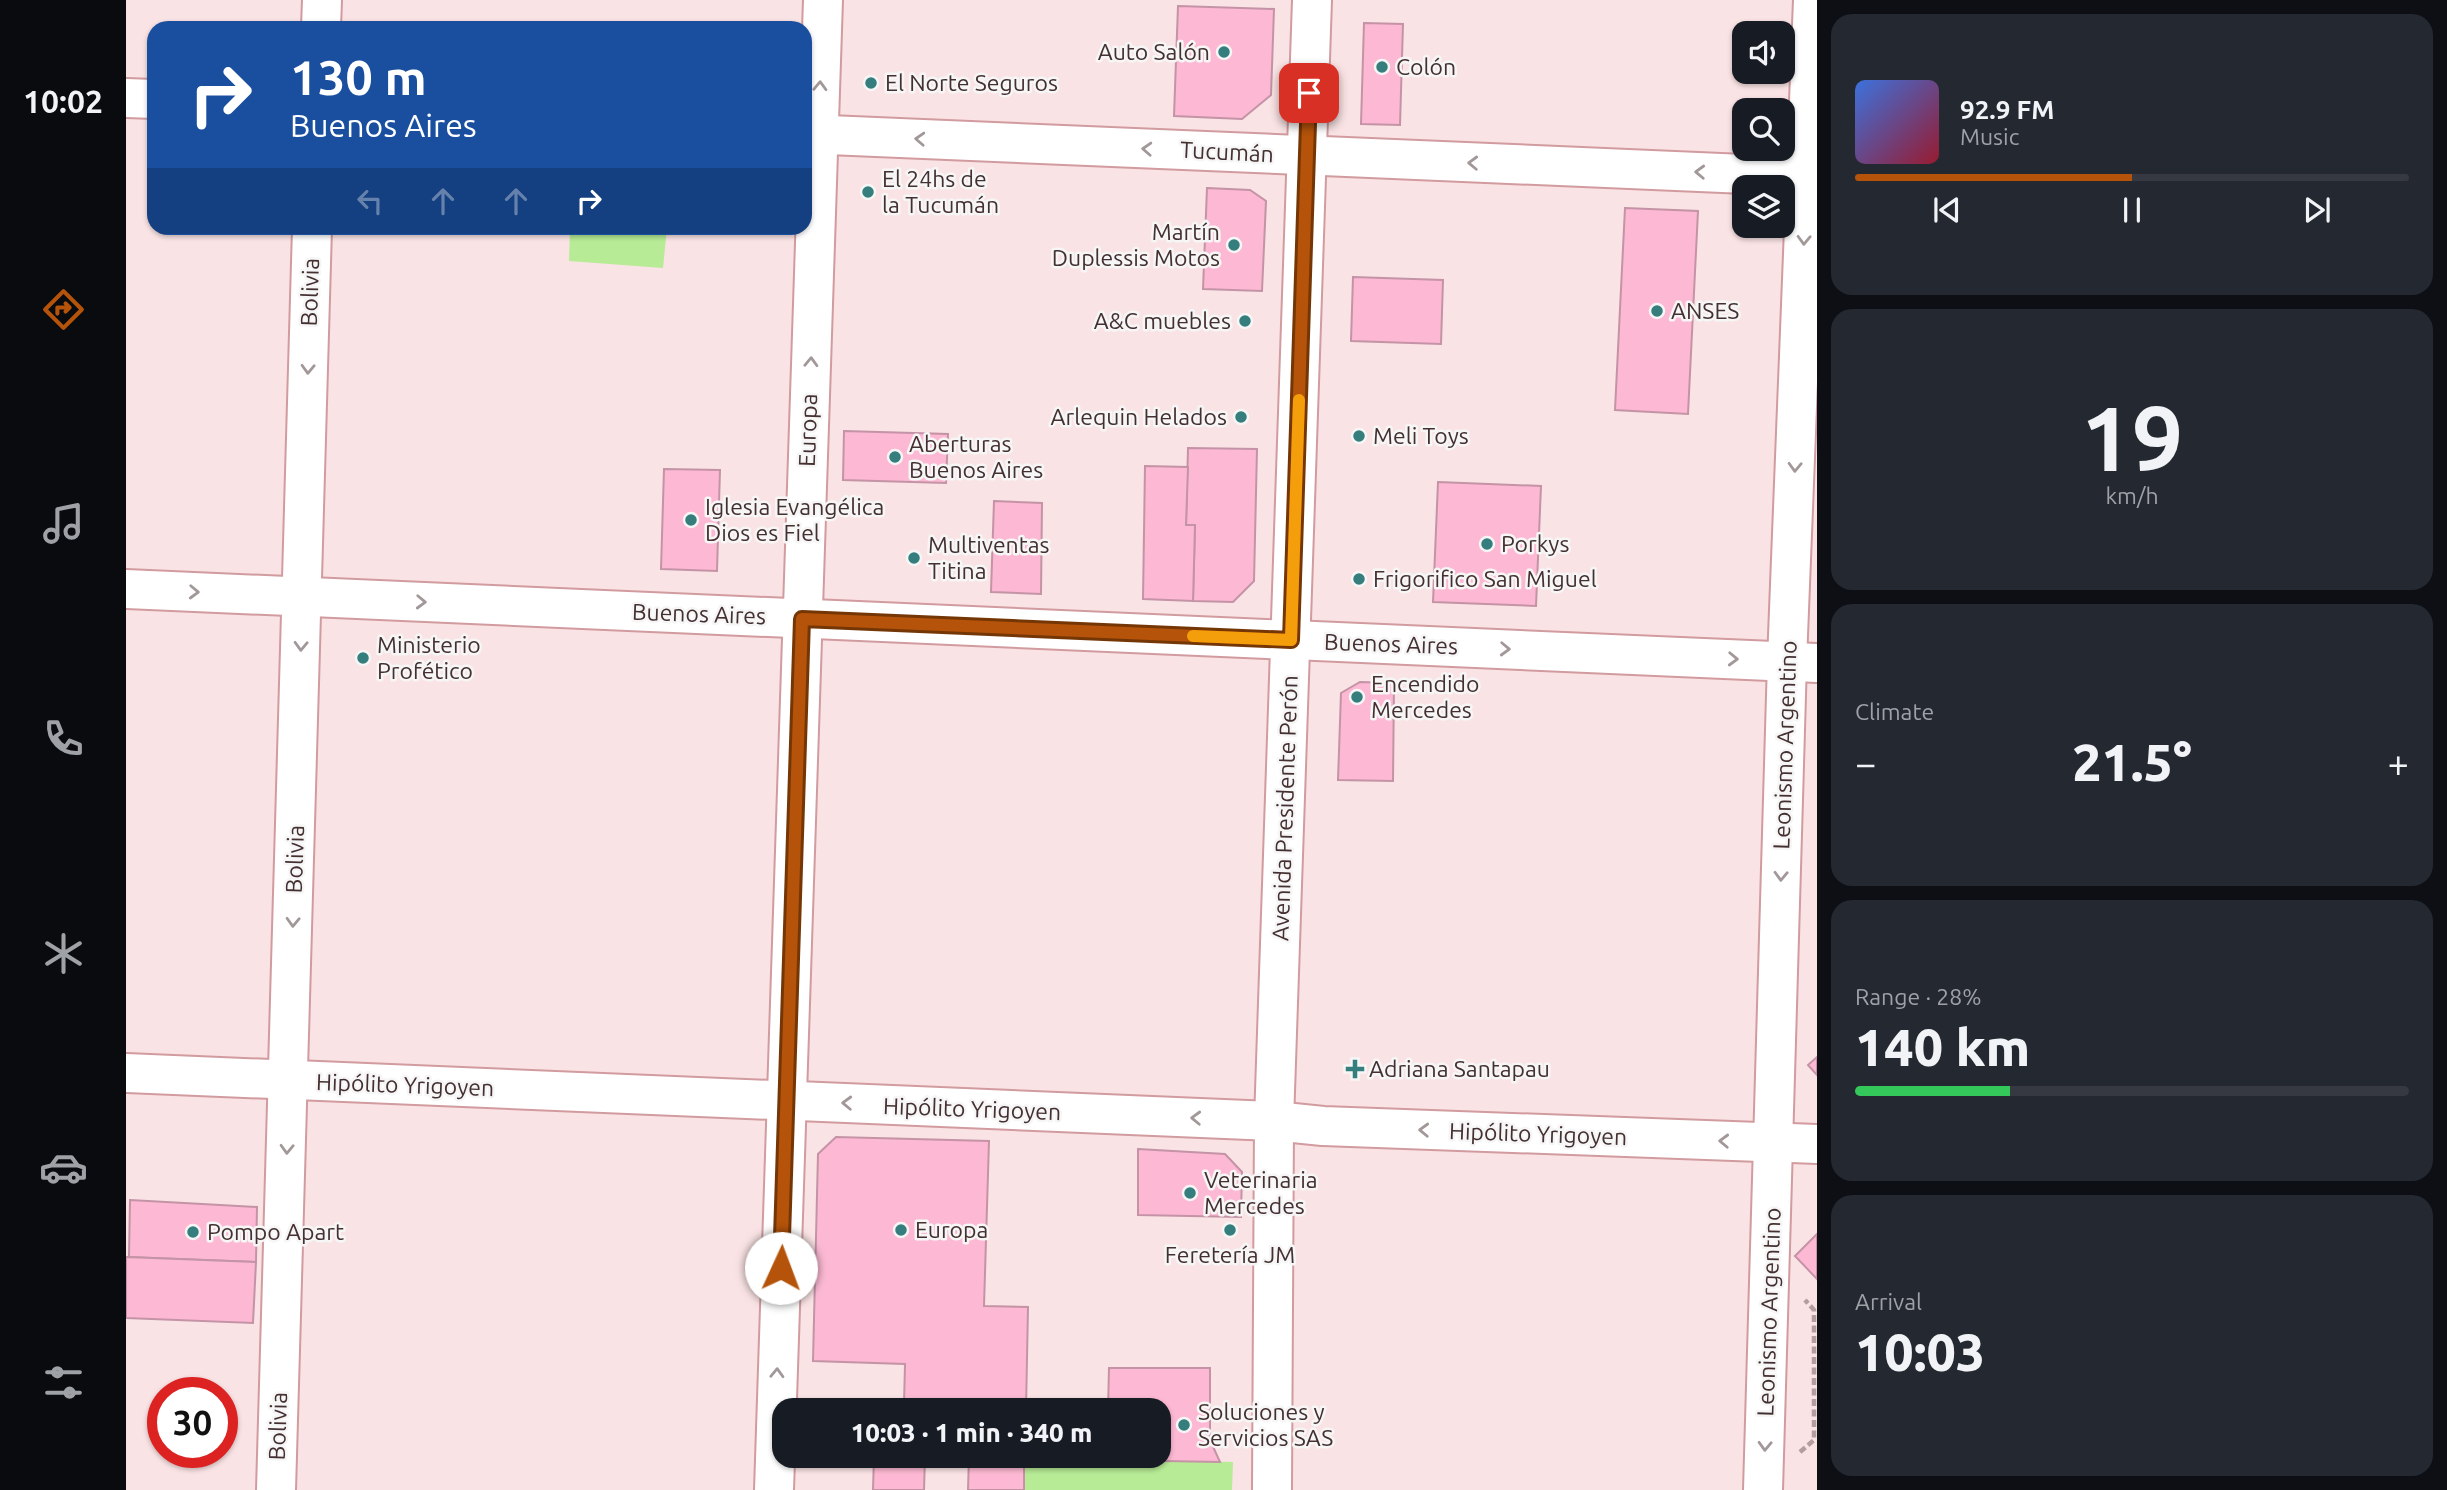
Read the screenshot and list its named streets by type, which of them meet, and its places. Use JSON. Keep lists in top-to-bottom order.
{
  "streets": {
    "street": [
      "Tucumán",
      "Bolivia",
      "Europa",
      "Buenos Aires",
      "Leonismo Argentino",
      "Avenida Presidente Perón",
      "Hipólito Yrigoyen"
    ]
  },
  "crossings": [
    ["Tucumán", "Europa"],
    ["Tucumán", "Leonismo Argentino"],
    ["Tucumán", "Avenida Presidente Perón"],
    ["Bolivia", "Buenos Aires"],
    ["Bolivia", "Hipólito Yrigoyen"],
    ["Europa", "Buenos Aires"],
    ["Europa", "Hipólito Yrigoyen"],
    ["Buenos Aires", "Leonismo Argentino"],
    ["Buenos Aires", "Avenida Presidente Perón"],
    ["Leonismo Argentino", "Hipólito Yrigoyen"],
    ["Avenida Presidente Perón", "Hipólito Yrigoyen"]
  ],
  "one_way": [
    "Tucumán",
    "Bolivia",
    "Europa",
    "Buenos Aires",
    "Leonismo Argentino",
    "Hipólito Yrigoyen"
  ],
  "places": {
    "other": [
      "Auto Salón",
      "Colón",
      "El Norte Seguros",
      "El 24hs de la Tucumán",
      "Martín Duplessis Motos",
      "ANSES",
      "A&C muebles",
      "Arlequin Helados",
      "Meli Toys",
      "Aberturas Buenos Aires",
      "Iglesia Evangélica Dios es Fiel",
      "Porkys",
      "Multiventas Titina",
      "Frigorifico San Miguel",
      "Ministerio Profético",
      "Encendido Mercedes",
      "Veterinaria Mercedes",
      "Europa",
      "Feretería JM",
      "Pompo Apart",
      "Soluciones y Servicios SAS"
    ],
    "health": ["Adriana Santapau"]
  },
  "page": {
    "tabs": "10:02",
    "turn": ["130 m", "Buenos Aires"],
    "song": ["92.9 FM", "Music"],
    "tile": [
      ["19", "km/h"],
      "Climate",
      ["Range · 28%", "140 km"],
      ["Arrival", "10:03"]
    ],
    "heat": ["−", "21.5°", "+"],
    "limit": "30",
    "trip": "10:03 · 1 min · 340 m"
  }
}
